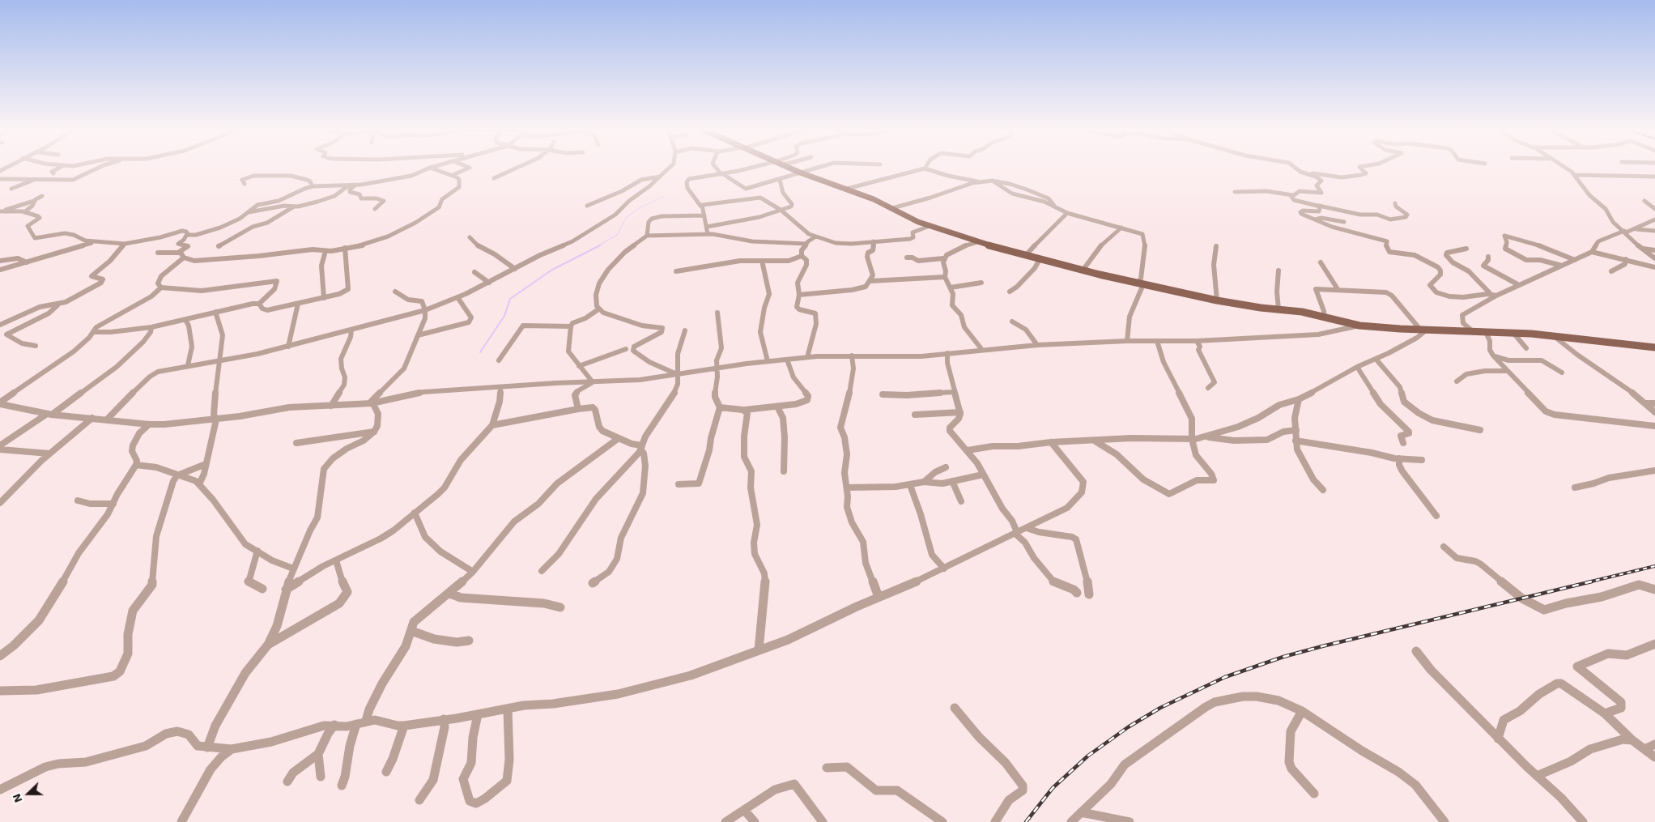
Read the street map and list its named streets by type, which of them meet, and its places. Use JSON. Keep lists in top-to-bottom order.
{
  "north": "left"
}
